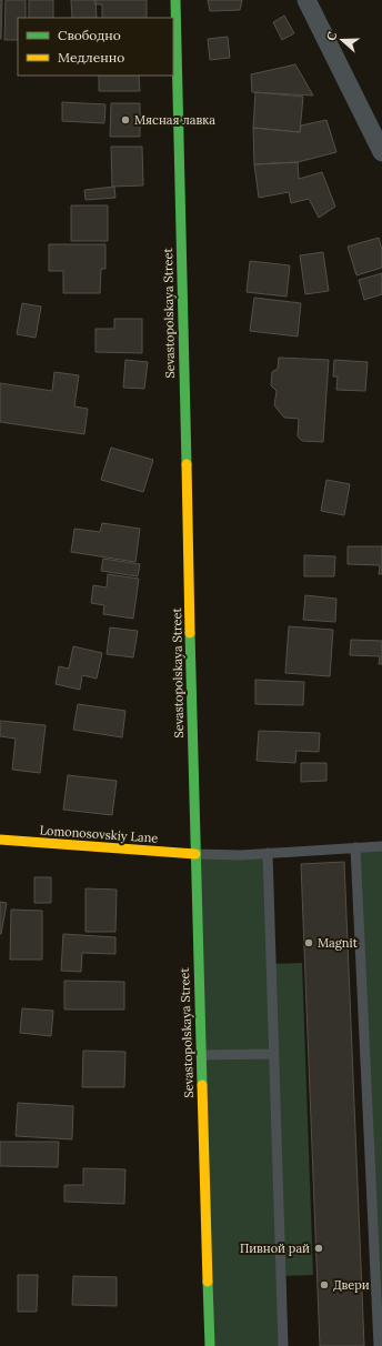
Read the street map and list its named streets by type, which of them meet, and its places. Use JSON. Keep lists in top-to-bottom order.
{
  "streets": {
    "main road": ["Sevastopolskaya Street", "Lomonosovskiy Lane"]
  },
  "crossings": [
    ["Sevastopolskaya Street", "Lomonosovskiy Lane"]
  ],
  "places": [
    "Мясная лавка",
    "Magnit",
    "Пивной рай",
    "Двери"
  ],
  "legend": ["Свободно", "Медленно"],
  "north": "left"
}
